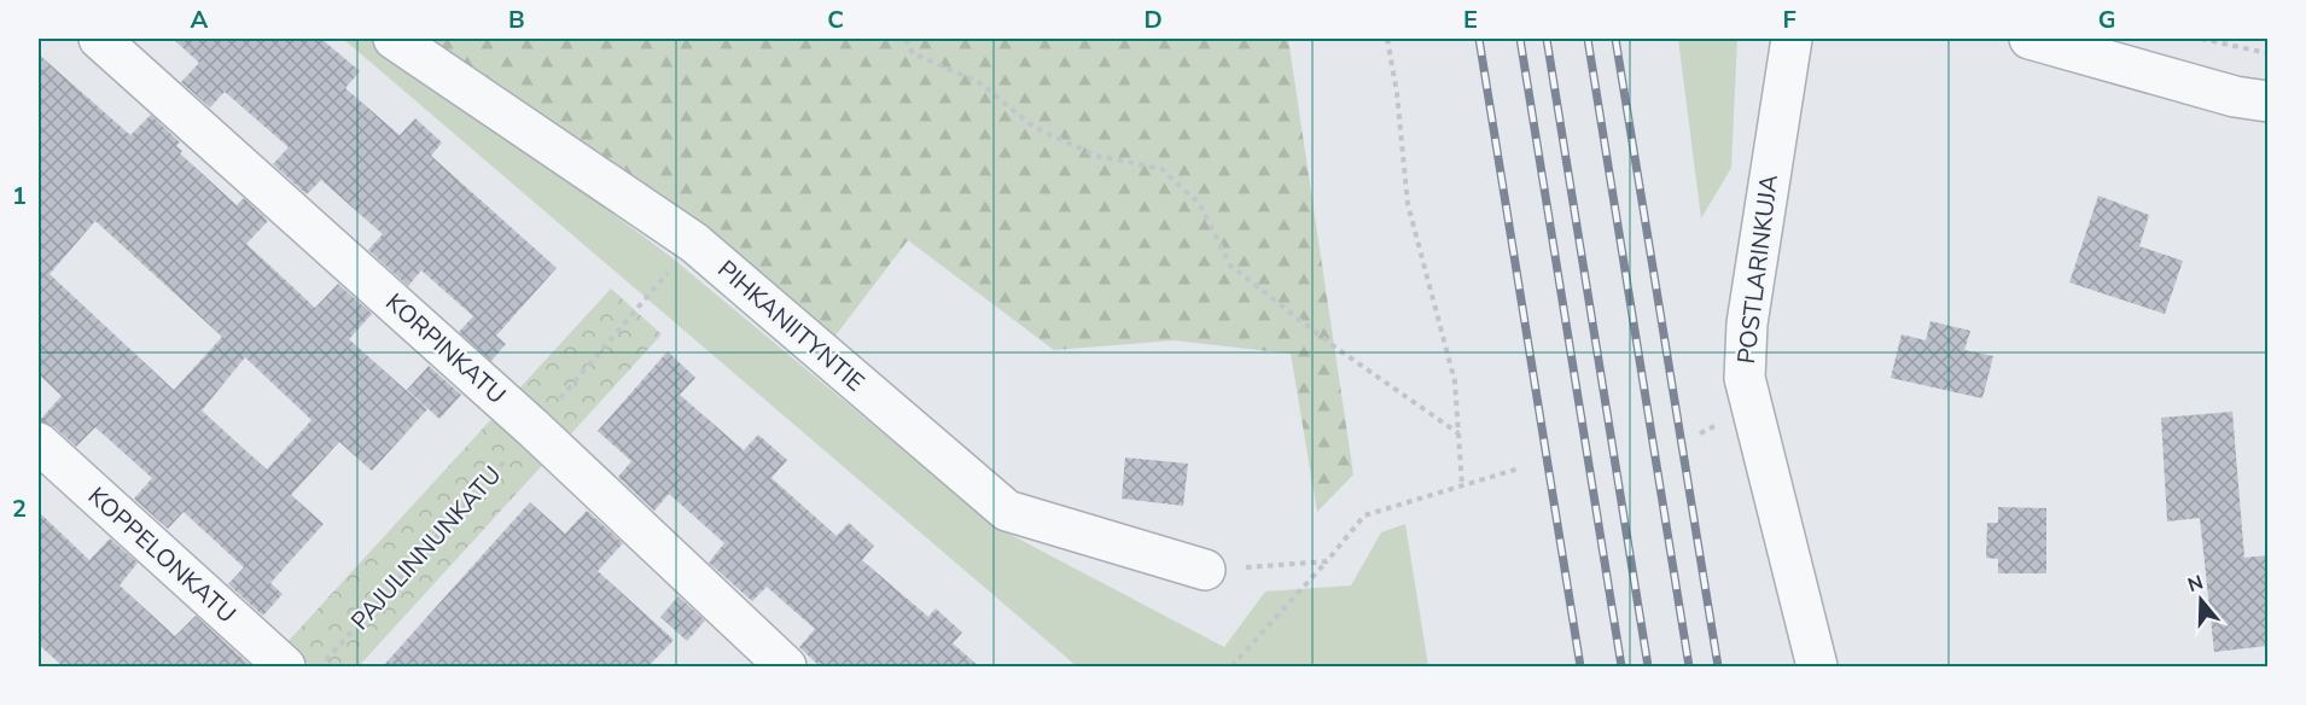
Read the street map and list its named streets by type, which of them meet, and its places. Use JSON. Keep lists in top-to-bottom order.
{
  "streets": {
    "street": [
      "POSTLARINKUJA",
      "PIHKANIITYNTIE",
      "KORPINKATU",
      "KOPPELONKATU"
    ],
    "path": ["PAJULINNUNKATU"]
  },
  "crossings": [
    ["PIHKANIITYNTIE", "PAJULINNUNKATU"],
    ["KORPINKATU", "PAJULINNUNKATU"]
  ],
  "north": "top",
  "grid": {
    "columns": [
      "A",
      "B",
      "C",
      "D",
      "E",
      "F",
      "G"
    ],
    "rows": ["1", "2"]
  }
}
